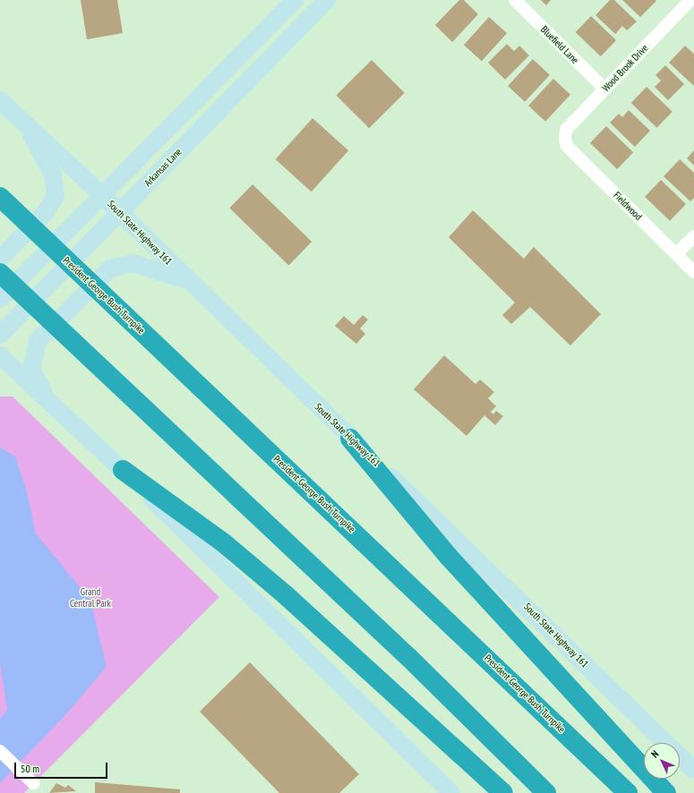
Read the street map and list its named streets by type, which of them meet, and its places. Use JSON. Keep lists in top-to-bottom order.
{
  "streets": {
    "highway": ["President George Bush Turnpike"],
    "main road": ["Arkansas Lane", "South State Highway 161"],
    "street": ["Bluefield Lane", "Wood Brook Drive", "Fieldwood"]
  },
  "crossings": [
    ["Bluefield Lane", "Wood Brook Drive"],
    ["Wood Brook Drive", "Fieldwood"],
    ["Arkansas Lane", "South State Highway 161"]
  ],
  "parks": ["Grand Central Park"],
  "scale_bar": "50 m",
  "north": "top left"
}
